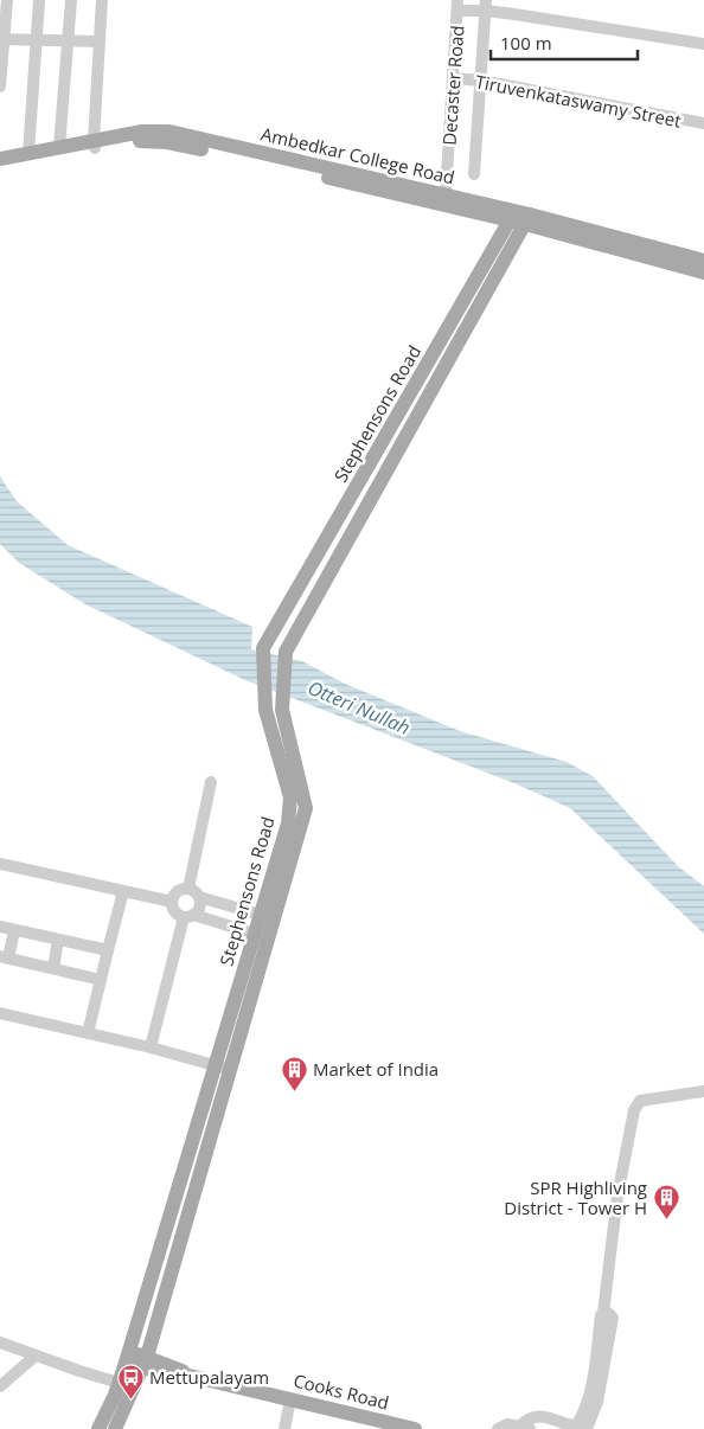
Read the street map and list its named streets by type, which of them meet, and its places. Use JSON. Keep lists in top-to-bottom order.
{
  "streets": {
    "main road": ["Ambedkar College Road", "Stephensons Road", "Cooks Road"],
    "street": ["Decaster Road", "Tiruvenkataswamy Street"]
  },
  "crossings": [
    ["Decaster Road", "Tiruvenkataswamy Street"],
    ["Decaster Road", "Ambedkar College Road"],
    ["Ambedkar College Road", "Stephensons Road"],
    ["Stephensons Road", "Cooks Road"]
  ],
  "water": ["Otteri Nullah"],
  "places": {
    "building": ["Market of India", "SPR Highliving District - Tower H"],
    "bus stop": ["Mettupalayam"]
  },
  "scale_bar": "100 m"
}
